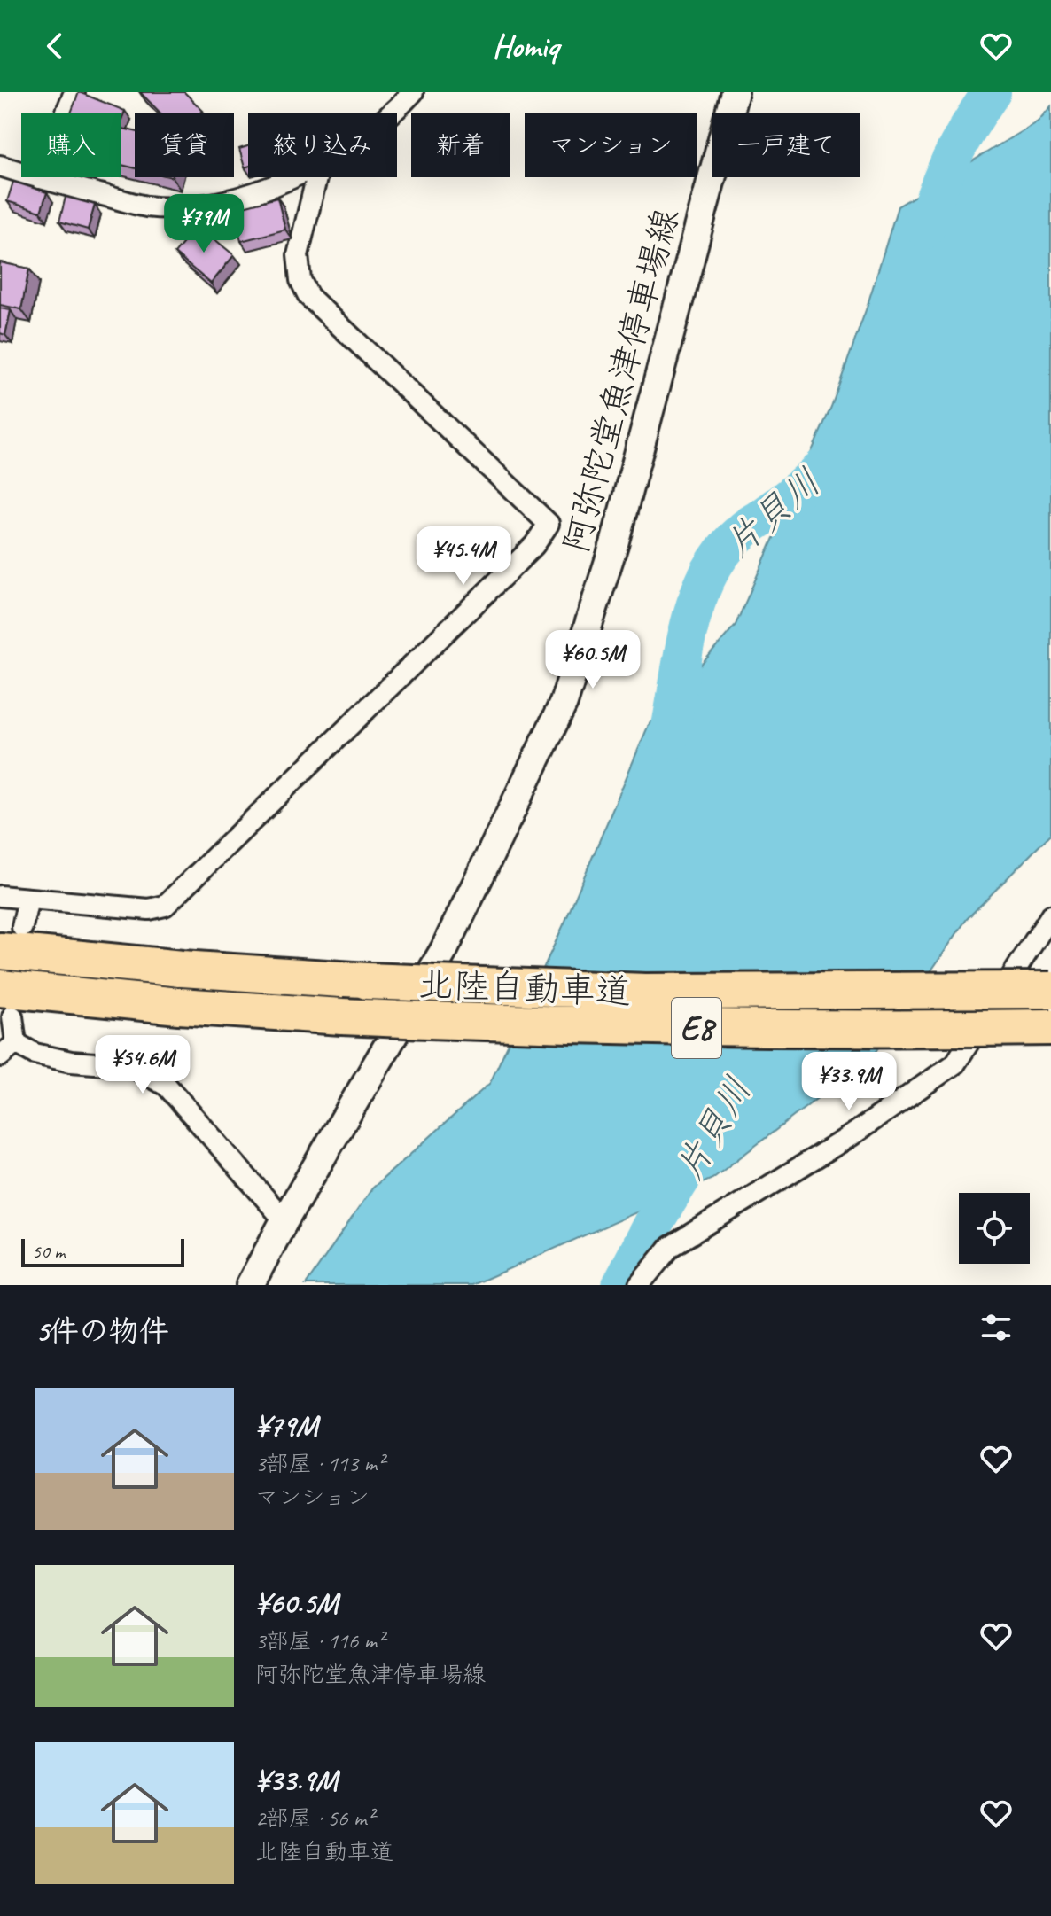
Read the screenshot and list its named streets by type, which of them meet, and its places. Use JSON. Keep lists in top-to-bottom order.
{
  "streets": {
    "highway": ["北陸自動車道", "E8"],
    "main road": ["阿弥陀堂魚津停車場線"]
  },
  "water": ["片貝川"],
  "scale_bar": "50 m",
  "page": {
    "header": "Homiq",
    "chip": [
      "購入",
      "賃貸",
      "絞り込み",
      "新着",
      "マンション",
      "一戸建て"
    ],
    "price": [
      "¥79M",
      "¥45.4M",
      "¥60.5M",
      "¥54.6M",
      "¥33.9M"
    ],
    "scale": "50 m",
    "heading": "5件の物件",
    "list": [
      {
        "name": "¥79M",
        "note": "3部屋 · 113 m² · マンション"
      },
      {
        "name": "¥60.5M",
        "note": "3部屋 · 116 m² · 阿弥陀堂魚津停車場線"
      },
      {
        "name": "¥33.9M",
        "note": "2部屋 · 56 m² · 北陸自動車道"
      }
    ]
  }
}
